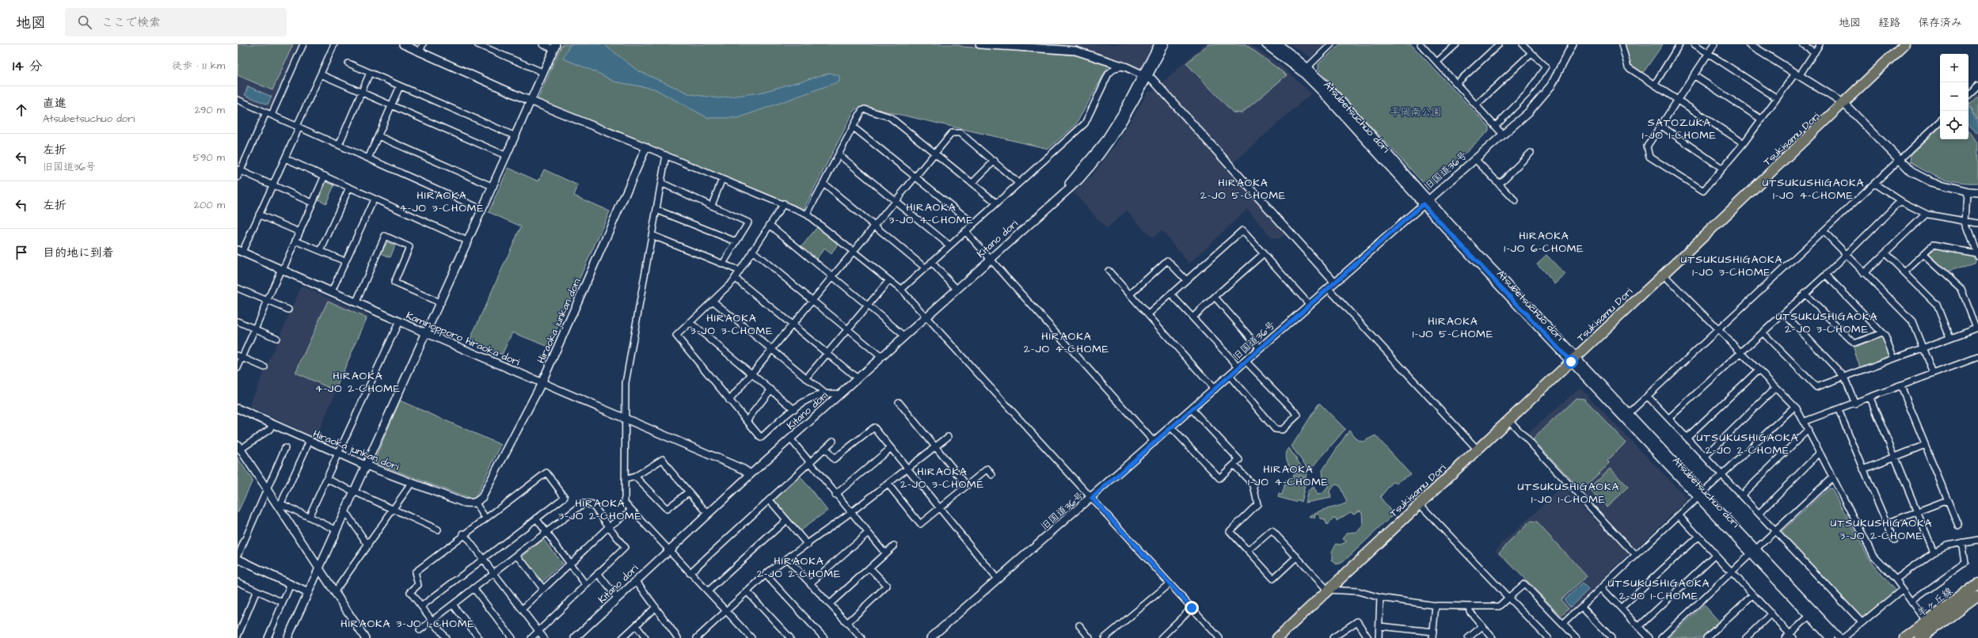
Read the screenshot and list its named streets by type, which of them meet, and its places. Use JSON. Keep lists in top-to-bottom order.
{
  "streets": {
    "main road": ["Atsubetsuchuo dori", "Tsukisamu Dori", "羊ヶ丘線"],
    "street": [
      "旧国道36号",
      "Kitano dori",
      "Hiraoka junkan dori",
      "Kaminopporo hiraoka dori"
    ]
  },
  "crossings": [
    ["Atsubetsuchuo dori", "Tsukisamu Dori"],
    ["Atsubetsuchuo dori", "旧国道36号"],
    ["Kitano dori", "Kaminopporo hiraoka dori"],
    ["Hiraoka junkan dori", "Kaminopporo hiraoka dori"]
  ],
  "districts": [
    "SATOZUKA 1-JO 1-CHOME",
    "HIRAOKA 2-JO 5-CHOME",
    "UTSUKUSHIGAOKA 1-JO 4-CHOME",
    "HIRAOKA 4-JO 3-CHOME",
    "HIRAOKA 3-JO 4-CHOME",
    "HIRAOKA 1-JO 6-CHOME",
    "UTSUKUSHIGAOKA 1-JO 3-CHOME",
    "UTSUKUSHIGAOKA 2-JO 3-CHOME",
    "HIRAOKA 3-JO 3-CHOME",
    "HIRAOKA 1-JO 5-CHOME",
    "HIRAOKA 2-JO 4-CHOME",
    "HIRAOKA 4-JO 2-CHOME",
    "UTSUKUSHIGAOKA 2-JO 2-CHOME",
    "HIRAOKA 1-JO 4-CHOME",
    "HIRAOKA 2-JO 3-CHOME",
    "UTSUKUSHIGAOKA 1-JO 1-CHOME",
    "HIRAOKA 3-JO 2-CHOME",
    "UTSUKUSHIGAOKA 3-JO 2-CHOME",
    "HIRAOKA 2-JO 2-CHOME",
    "UTSUKUSHIGAOKA 2-JO 1-CHOME",
    "HIRAOKA 3-JO 1-CHOME"
  ],
  "parks": ["平岡南公園"],
  "page": {
    "header": "地図",
    "search": "ここで検索",
    "nav": ["地図", "経路", "保存済み"],
    "heading": ["14 分", "徒歩 · 1.1 km"],
    "map_buttons": ["+", "−"],
    "list": [
      ["直進", "Atsubetsuchuo dori", "290 m"],
      ["左折", "旧国道36号", "590 m"],
      ["左折", "200 m"],
      "目的地に到着"
    ]
  }
}
